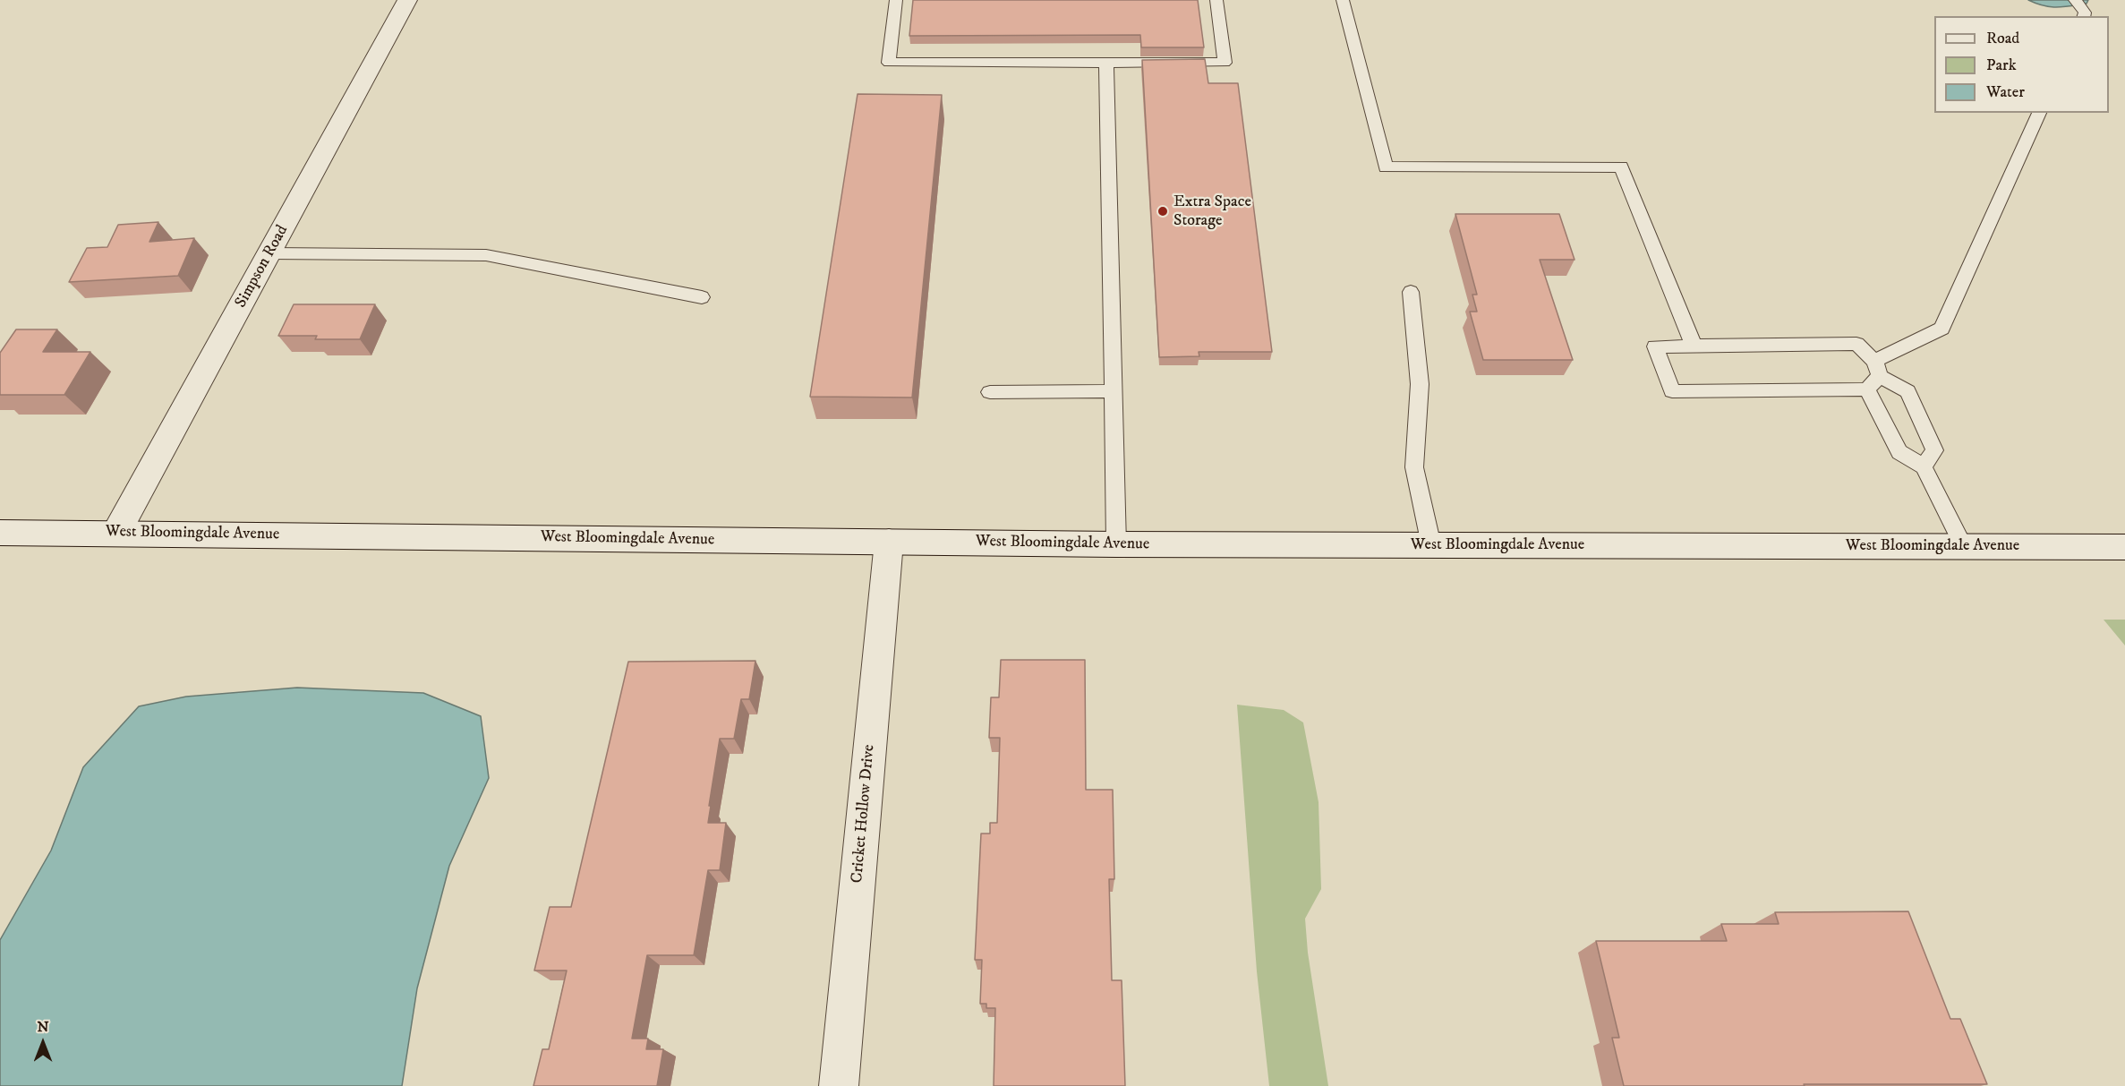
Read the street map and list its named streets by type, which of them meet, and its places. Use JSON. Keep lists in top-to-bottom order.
{
  "streets": {
    "main road": ["Simpson Road", "West Bloomingdale Avenue", "Cricket Hollow Drive"]
  },
  "crossings": [
    ["Simpson Road", "West Bloomingdale Avenue"],
    ["West Bloomingdale Avenue", "Cricket Hollow Drive"]
  ],
  "places": ["Extra Space Storage"],
  "legend": ["Road", "Park", "Water"],
  "north": "top"
}
